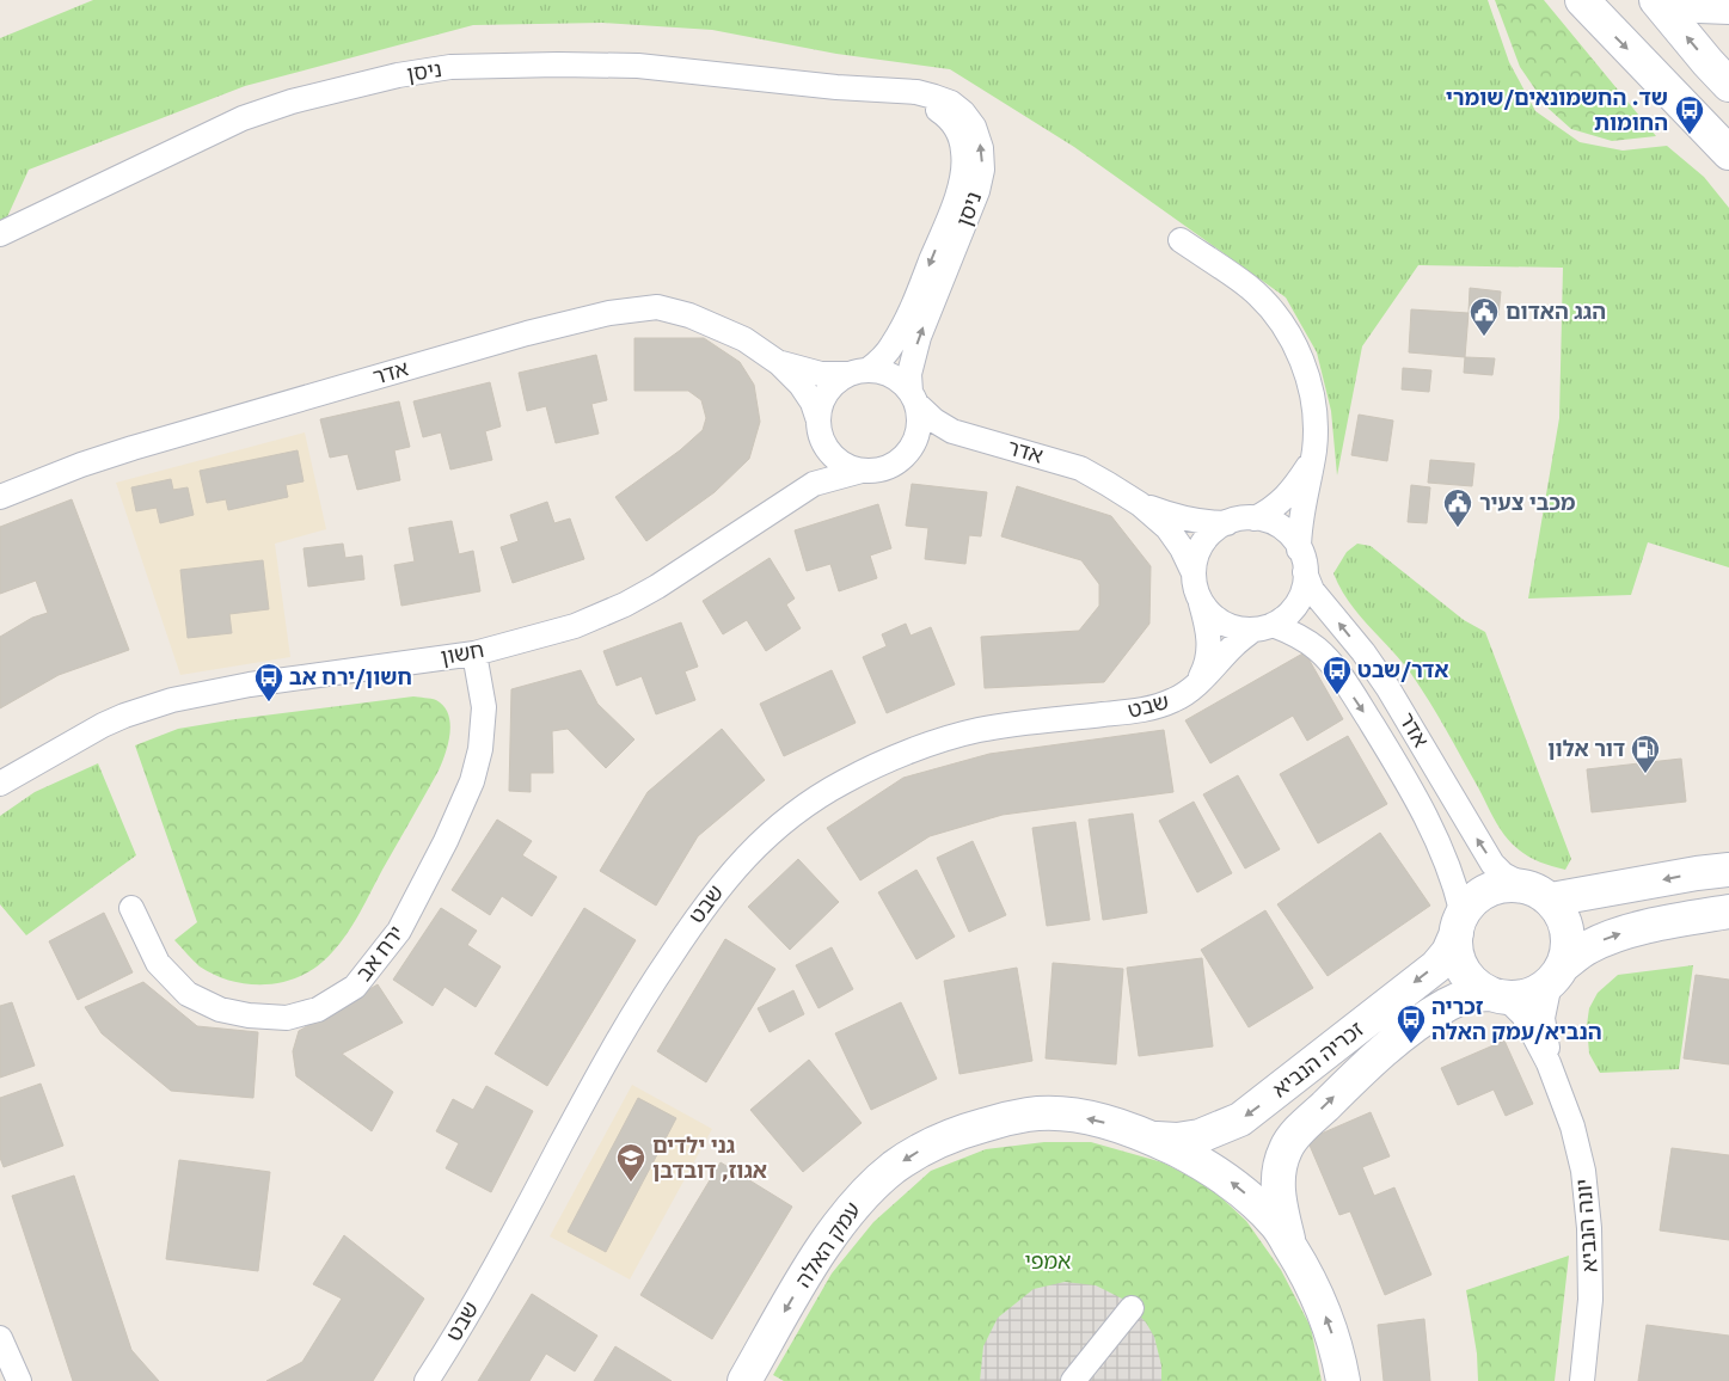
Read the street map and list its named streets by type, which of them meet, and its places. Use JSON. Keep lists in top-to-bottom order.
{
  "streets": {
    "street": [
      "ניסן",
      "אדר",
      "חשון",
      "שבט",
      "ירח אב",
      "זכריה הנביא",
      "יונה הנביא",
      "עמק האלה"
    ]
  },
  "crossings": [
    ["ניסן", "אדר"],
    ["ניסן", "חשון"],
    ["אדר", "חשון"],
    ["אדר", "שבט"],
    ["אדר", "זכריה הנביא"],
    ["אדר", "יונה הנביא"],
    ["חשון", "ירח אב"],
    ["זכריה הנביא", "יונה הנביא"],
    ["זכריה הנביא", "עמק האלה"]
  ],
  "one_way": ["עמק האלה"],
  "parks": ["אמפי"],
  "places": {
    "bus stop": [
      "שד. החשמונאים/שומרי החומות",
      "אדר/שבט",
      "חשון/ירח אב",
      "זכריה הנביא/עמק האלה"
    ],
    "public building": ["הגג האדום", "מכבי צעיר"],
    "fuel station": ["דור אלון"],
    "school or university": ["גני ילדים אגוז, דובדבן"]
  }
}
